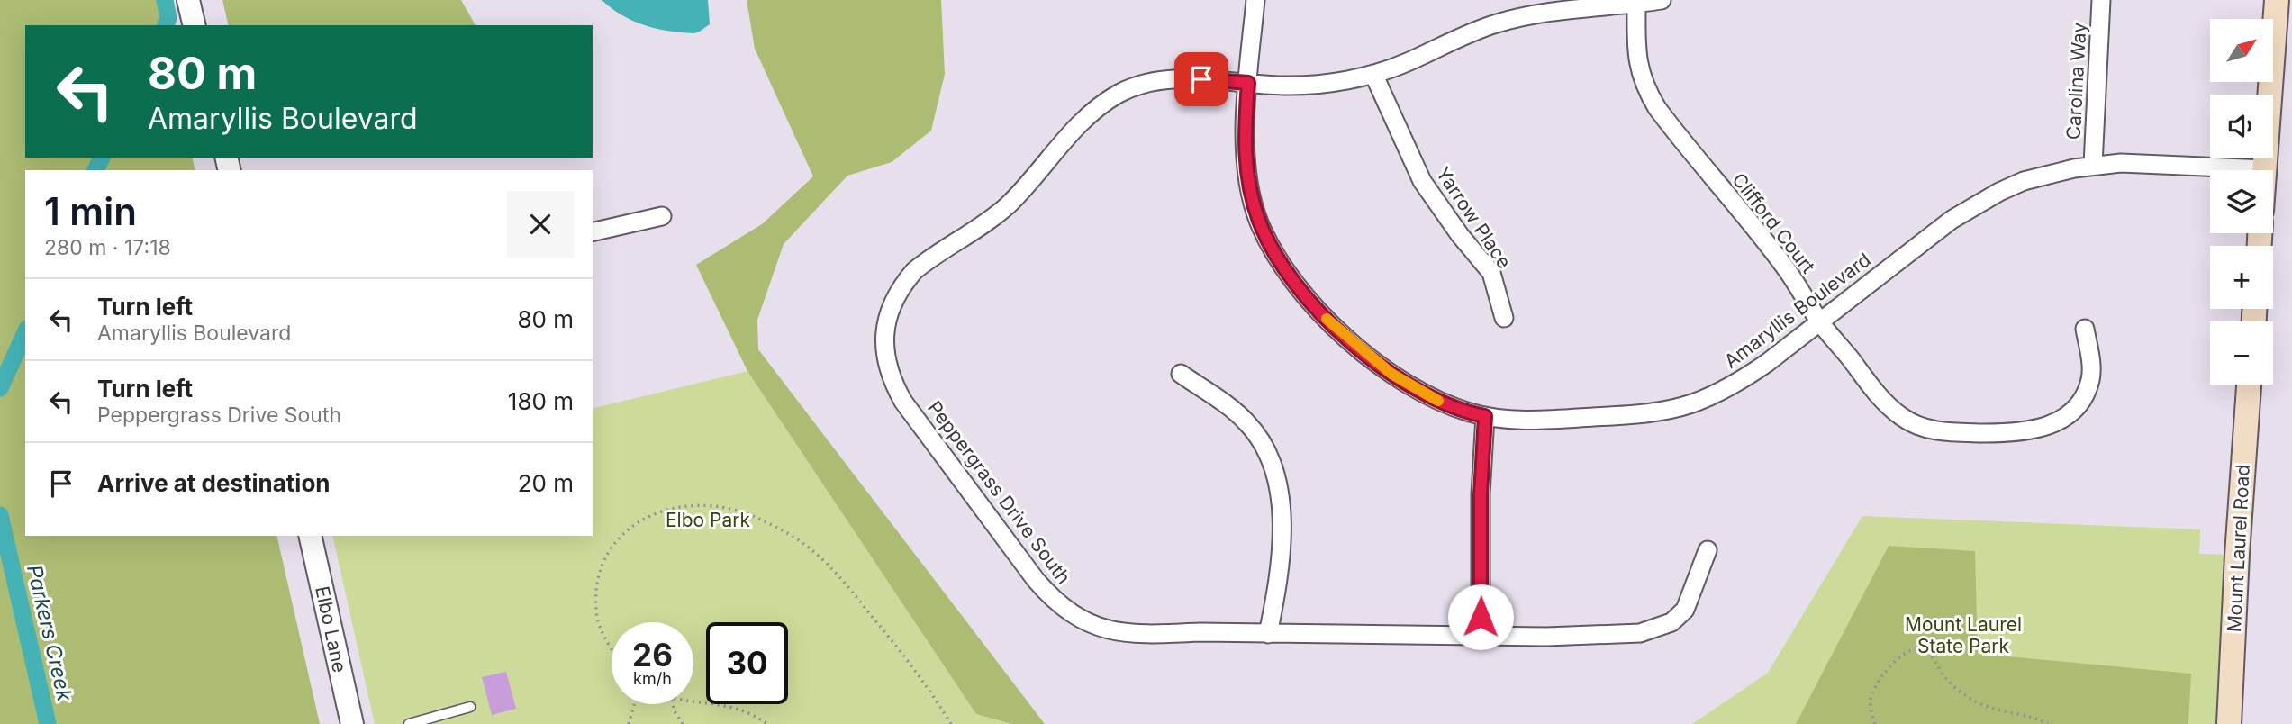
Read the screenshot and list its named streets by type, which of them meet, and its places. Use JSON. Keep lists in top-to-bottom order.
{
  "streets": {
    "main road": ["Mount Laurel Road"],
    "street": [
      "Carolina Way",
      "Yarrow Place",
      "Clifford Court",
      "Amaryllis Boulevard",
      "Peppergrass Drive South",
      "Elbo Lane"
    ]
  },
  "crossings": [
    ["Carolina Way", "Amaryllis Boulevard"],
    ["Yarrow Place", "Peppergrass Drive South"],
    ["Clifford Court", "Amaryllis Boulevard"],
    ["Clifford Court", "Peppergrass Drive South"],
    ["Amaryllis Boulevard", "Peppergrass Drive South"]
  ],
  "water": ["Parkers Creek"],
  "parks": ["Elbo Park", "Mount Laurel State Park"],
  "north": "top right",
  "page": {
    "map_buttons": ["+", "−"],
    "turn": ["80 m", "Amaryllis Boulevard"],
    "heading": ["1 min", "280 m · 17:18"],
    "list": [
      {
        "name": "Turn left",
        "note": "Amaryllis Boulevard",
        "value": "80 m"
      },
      {
        "name": "Turn left",
        "note": "Peppergrass Drive South",
        "value": "180 m"
      },
      {
        "name": "Arrive at destination",
        "value": "20 m"
      }
    ],
    "speed": "26 km/h",
    "limit": "30"
  }
}
